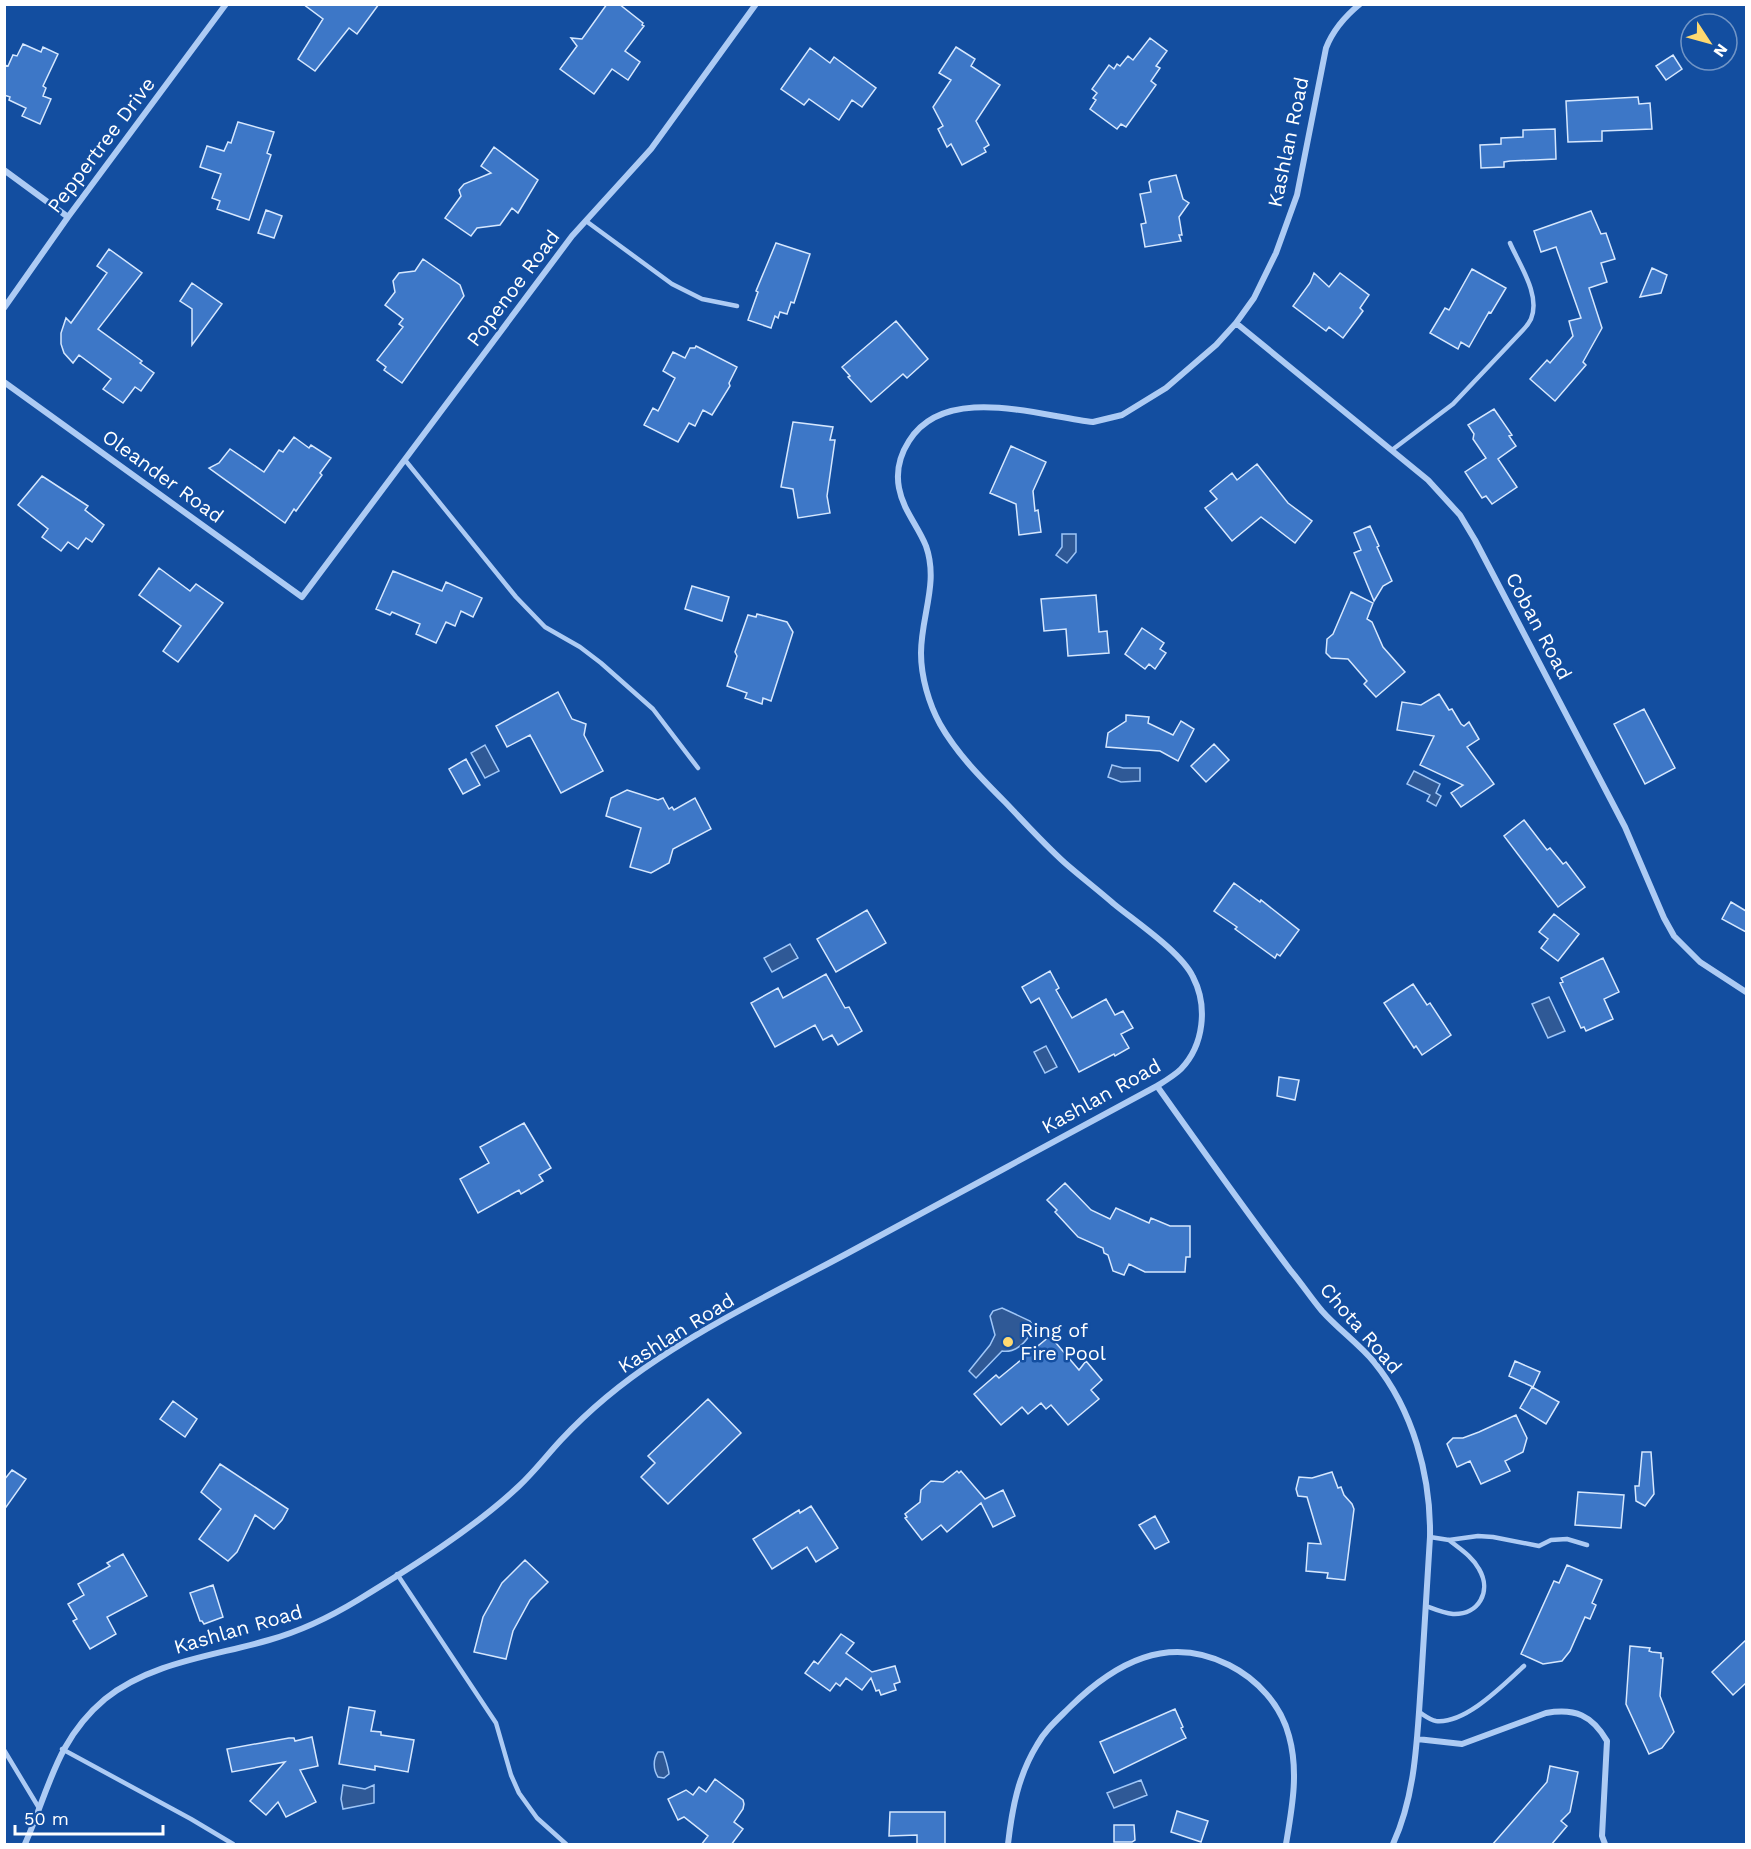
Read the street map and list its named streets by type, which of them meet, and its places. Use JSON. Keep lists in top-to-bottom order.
{
  "streets": {
    "street": [
      "Kashlan Road",
      "Peppertree Drive",
      "Popenoe Road",
      "Oleander Road",
      "Coban Road",
      "Chota Road"
    ]
  },
  "crossings": [
    ["Kashlan Road", "Coban Road"],
    ["Kashlan Road", "Chota Road"],
    ["Popenoe Road", "Oleander Road"]
  ],
  "places": ["Ring of Fire Pool"],
  "scale_bar": "50 m",
  "north": "bottom right"
}
